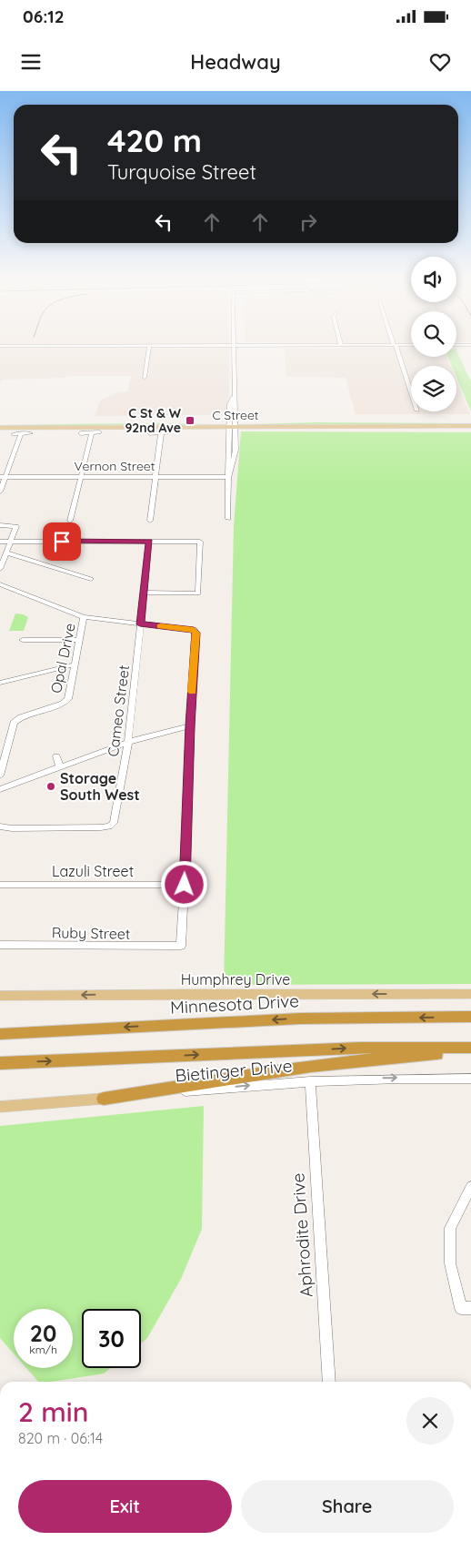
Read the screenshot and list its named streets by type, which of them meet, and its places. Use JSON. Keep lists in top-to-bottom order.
{
  "streets": {
    "highway": ["Minnesota Drive"],
    "main road": ["C Street", "Humphrey Drive", "Bietinger Drive"],
    "street": [
      "Vernon Street",
      "Opal Drive",
      "Cameo Street",
      "Lazuli Street",
      "Ruby Street",
      "Aphrodite Drive"
    ]
  },
  "crossings": [
    ["Lazuli Street", "Ruby Street"],
    ["Bietinger Drive", "Aphrodite Drive"]
  ],
  "one_way": ["Humphrey Drive", "Bietinger Drive"],
  "places": {
    "transit": ["C St & W 92nd Ave"],
    "other": ["Storage South West"]
  },
  "page": {
    "status": "06:12",
    "header": "Headway",
    "turn": ["420 m", "Turquoise Street"],
    "speed": "20 km/h",
    "limit": "30",
    "heading": ["2 min", "820 m · 06:14"],
    "buttons": ["Exit", "Share"]
  }
}
